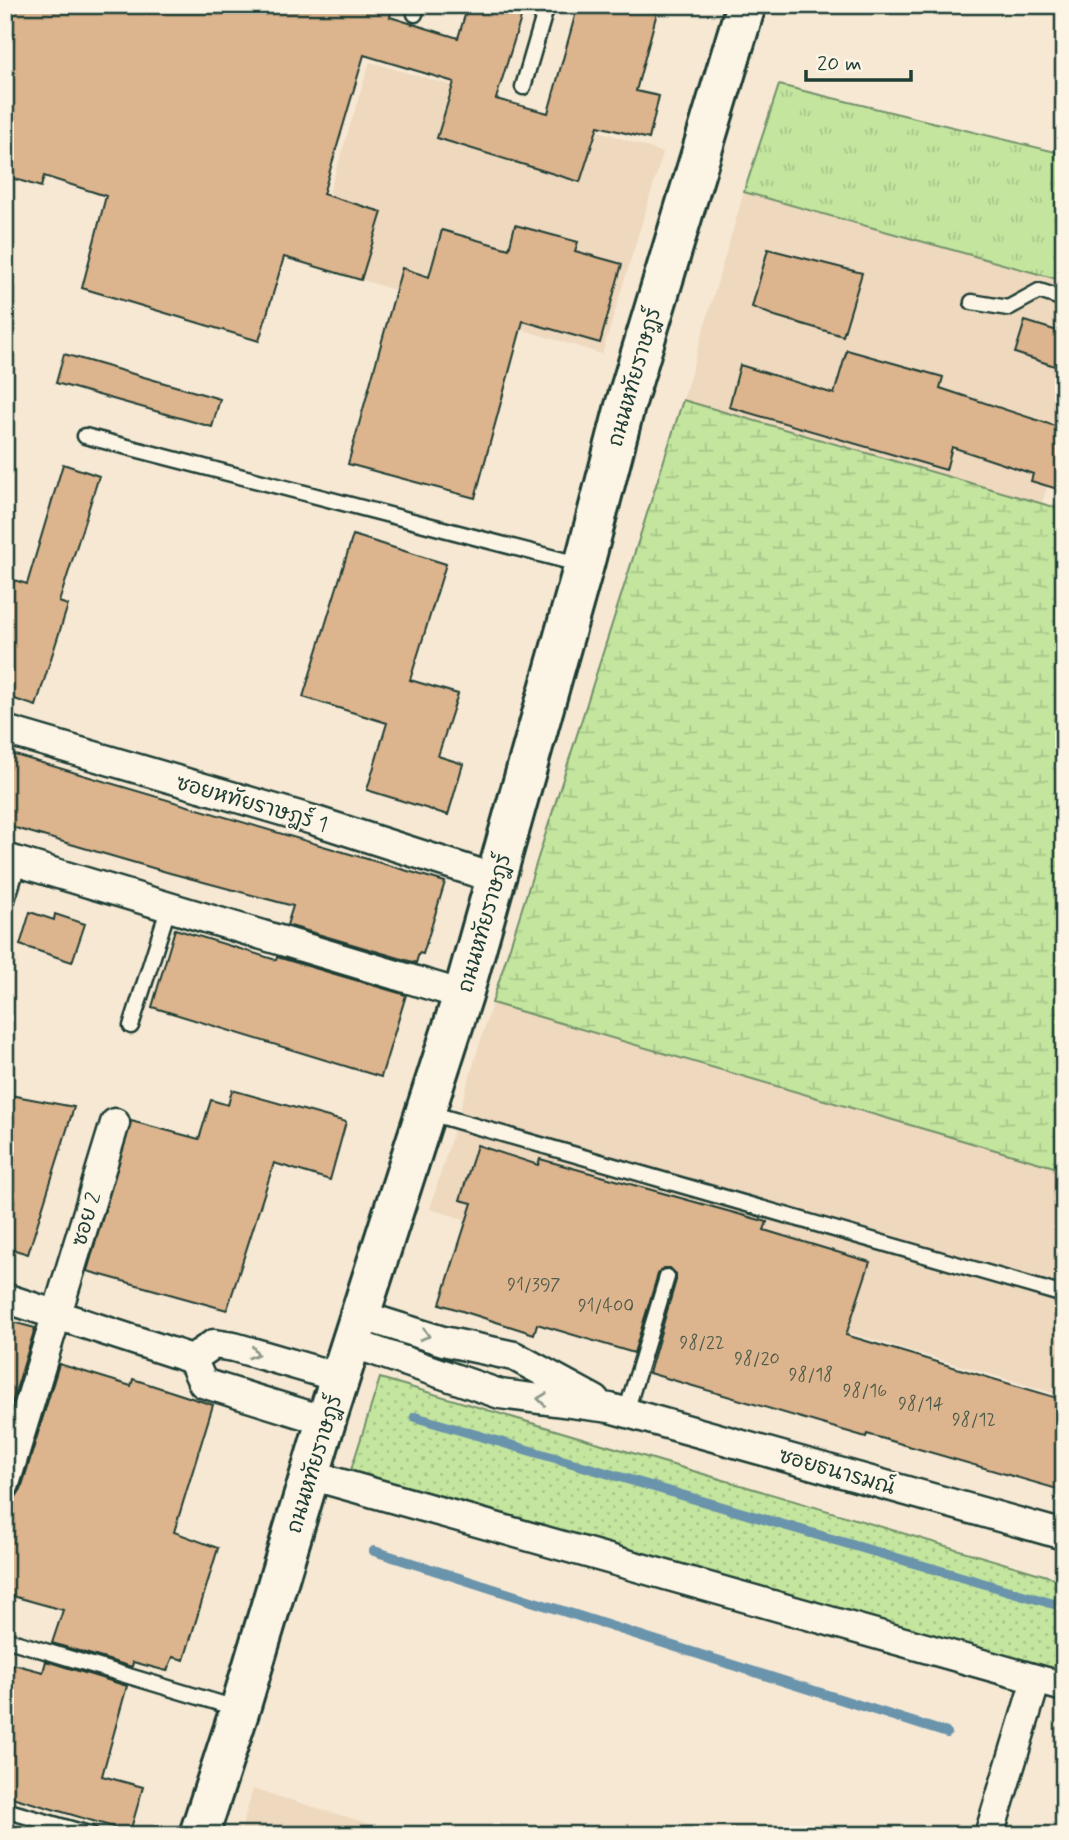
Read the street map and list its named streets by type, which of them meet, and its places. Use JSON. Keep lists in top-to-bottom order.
{
  "streets": {
    "main road": ["ถนนหทัยราษฎร์"],
    "street": ["ซอยหทัยราษฎร์ 1", "ซอย 2", "ซอยธนารมณ์"]
  },
  "crossings": [
    ["ถนนหทัยราษฎร์", "ซอยหทัยราษฎร์ 1"],
    ["ถนนหทัยราษฎร์", "ซอยธนารมณ์"]
  ],
  "house_numbers": [
    "91/397",
    "91/400",
    "98/22",
    "98/20",
    "98/18",
    "98/16",
    "98/14",
    "98/12"
  ],
  "scale_bar": "20 m"
}
